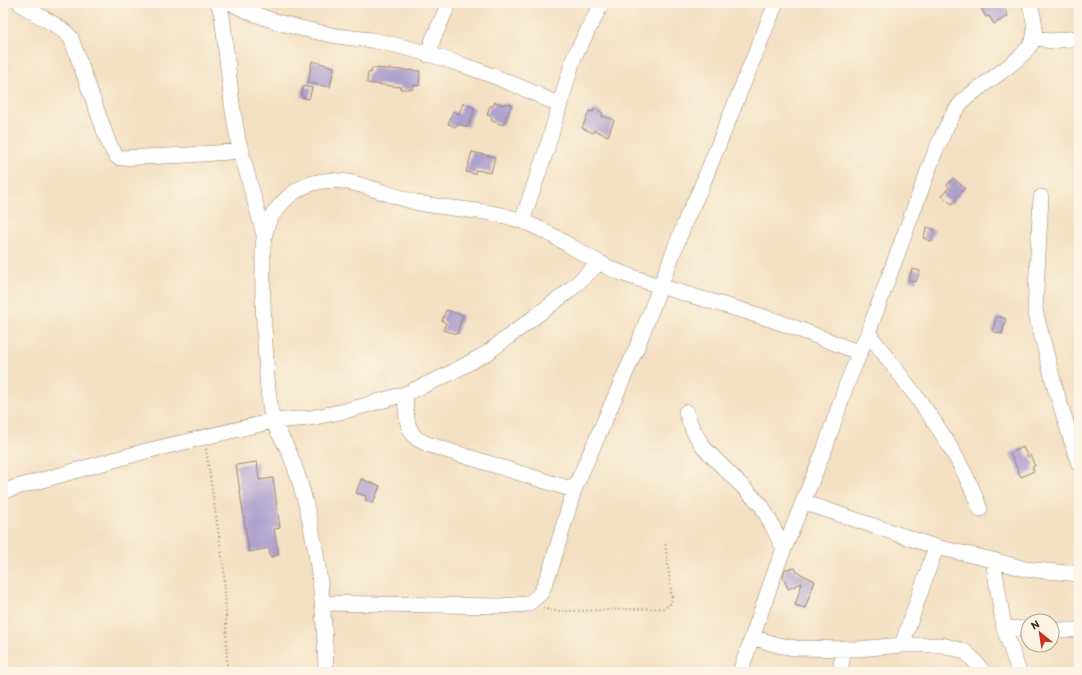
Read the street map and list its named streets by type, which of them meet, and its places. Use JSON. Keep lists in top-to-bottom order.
{
  "north": "top left"
}
